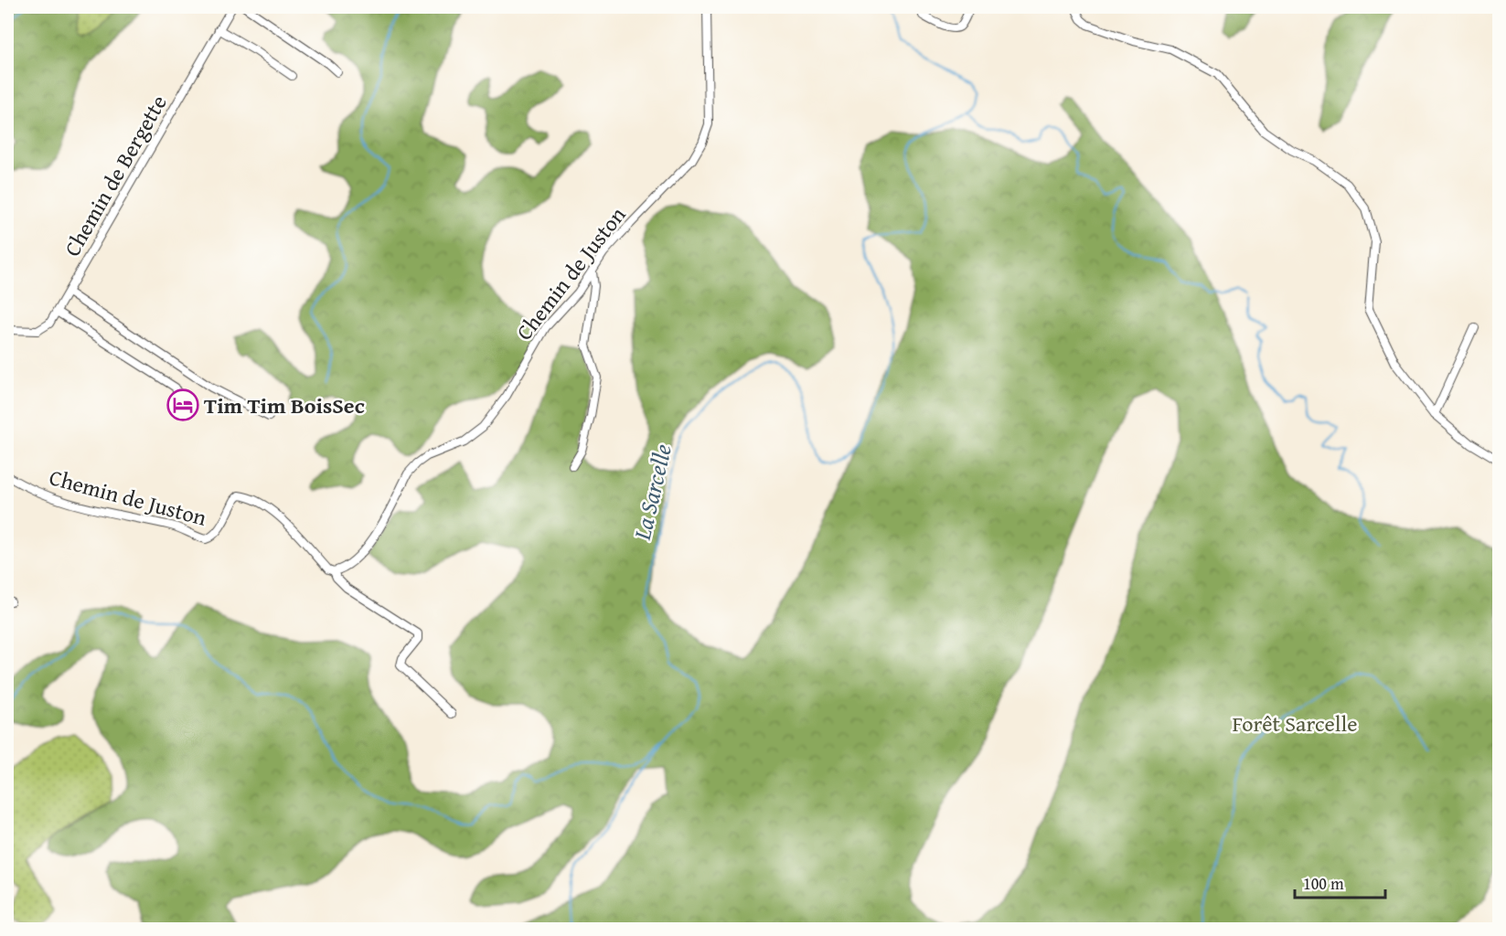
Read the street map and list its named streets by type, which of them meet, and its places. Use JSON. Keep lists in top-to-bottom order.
{
  "streets": {
    "street": ["Chemin de Bergette", "Chemin de Juston"]
  },
  "water": ["La Sarcelle"],
  "parks": ["Forêt Sarcelle"],
  "places": {
    "hotel": ["Tim Tim BoisSec"]
  },
  "scale_bar": "100 m"
}
